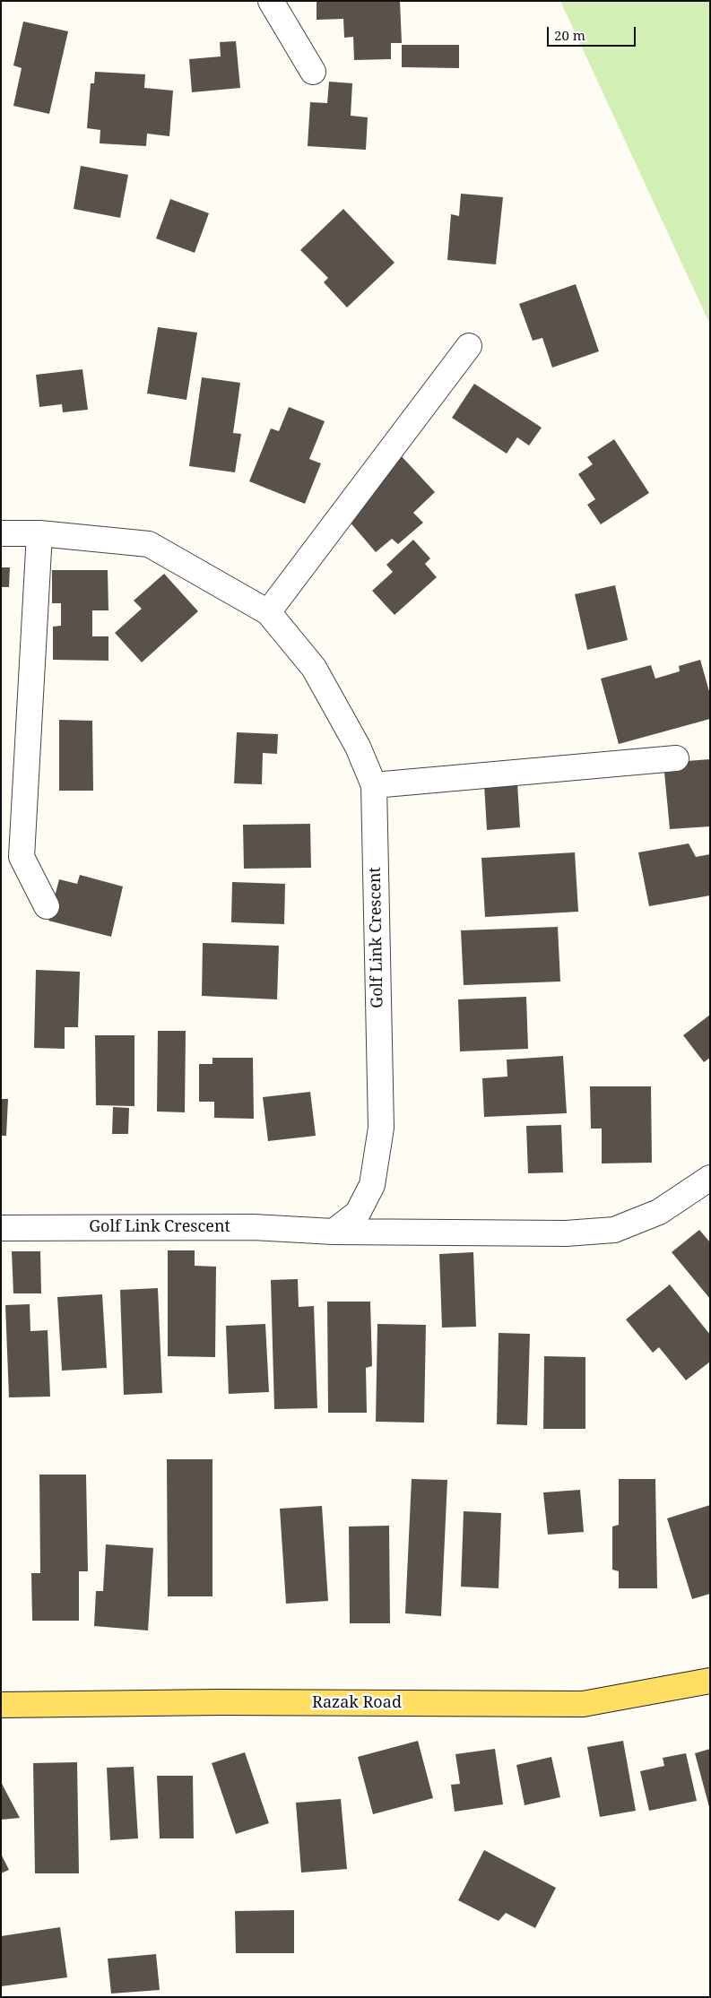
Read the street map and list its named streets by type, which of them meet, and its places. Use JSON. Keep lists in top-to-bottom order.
{
  "streets": {
    "main road": ["Razak Road"],
    "street": ["Golf Link Crescent"]
  },
  "scale_bar": "20 m"
}
